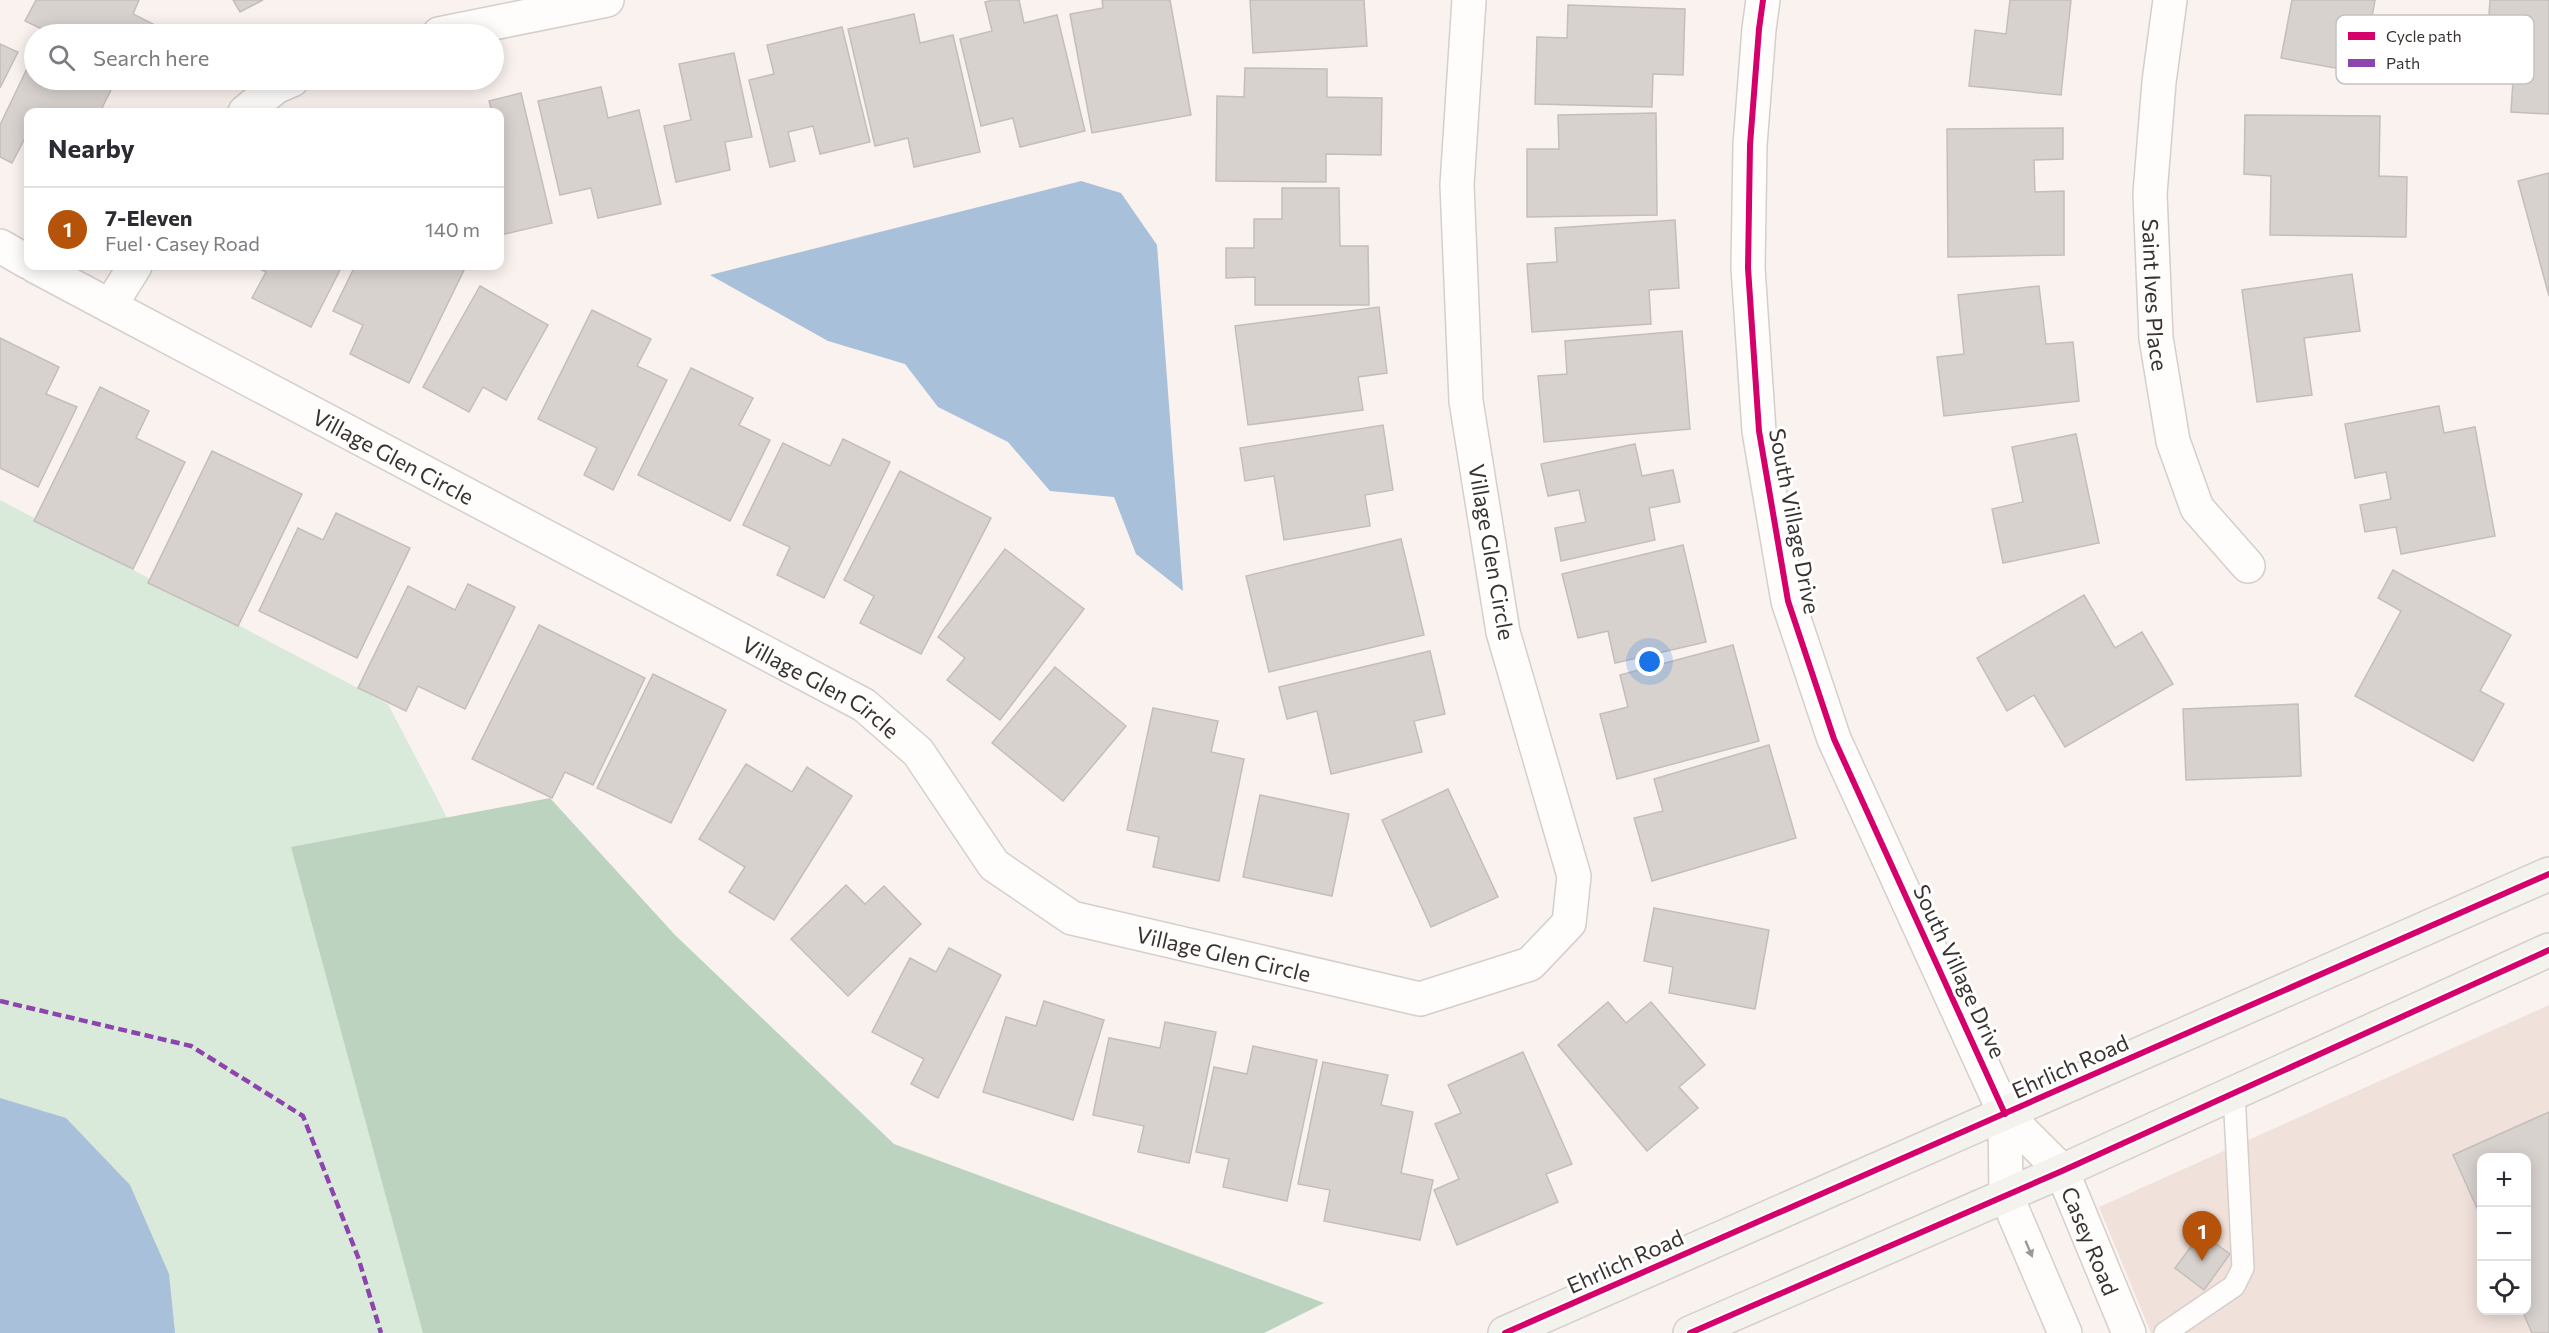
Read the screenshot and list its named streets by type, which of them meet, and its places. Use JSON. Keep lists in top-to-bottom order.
{
  "streets": {
    "main road": ["Ehrlich Road"],
    "street": [
      "Saint Ives Place",
      "Village Glen Circle",
      "South Village Drive",
      "Casey Road"
    ]
  },
  "crossings": [
    ["South Village Drive", "Ehrlich Road"],
    ["South Village Drive", "Casey Road"],
    ["Ehrlich Road", "Casey Road"]
  ],
  "legend": ["Cycle path", "Path"],
  "page": {
    "search": "Search here",
    "heading": "Nearby",
    "list": [
      {
        "mark": "1",
        "name": "7-Eleven",
        "note": "Fuel · Casey Road",
        "value": "140 m"
      }
    ],
    "map_buttons": ["+", "−"],
    "pins": "1"
  }
}
